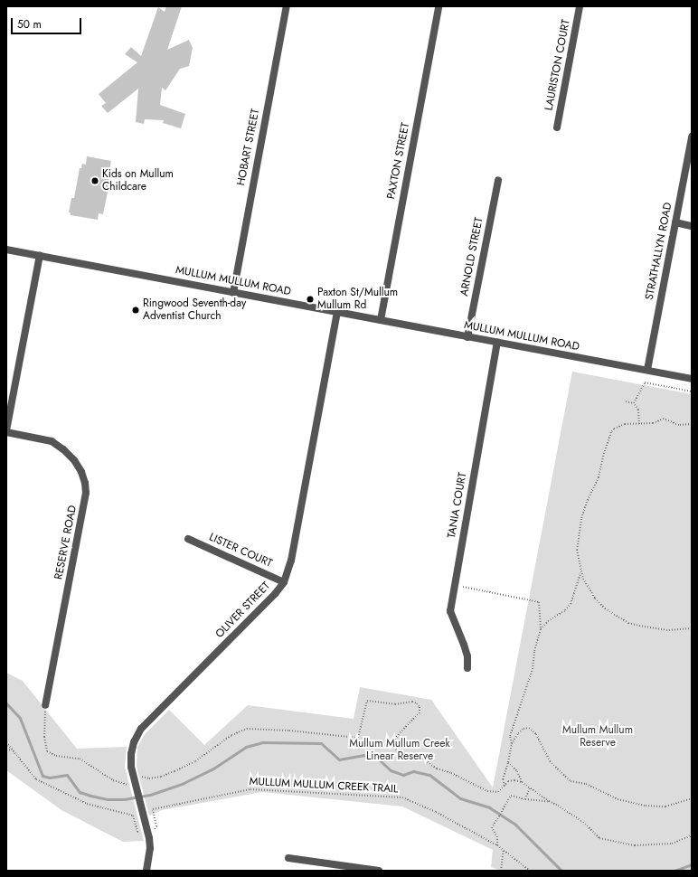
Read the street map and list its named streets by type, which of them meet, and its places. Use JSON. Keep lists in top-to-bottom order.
{
  "streets": {
    "street": [
      "LAURISTON COURT",
      "HOBART STREET",
      "PAXTON STREET",
      "STRATHALLYN ROAD",
      "ARNOLD STREET",
      "MULLUM MULLUM ROAD",
      "TANIA COURT",
      "RESERVE ROAD",
      "LISTER COURT",
      "OLIVER STREET"
    ],
    "path": ["MULLUM MULLUM CREEK TRAIL"]
  },
  "crossings": [
    ["HOBART STREET", "MULLUM MULLUM ROAD"],
    ["PAXTON STREET", "MULLUM MULLUM ROAD"],
    ["STRATHALLYN ROAD", "MULLUM MULLUM ROAD"],
    ["ARNOLD STREET", "MULLUM MULLUM ROAD"],
    ["MULLUM MULLUM ROAD", "TANIA COURT"],
    ["MULLUM MULLUM ROAD", "OLIVER STREET"],
    ["LISTER COURT", "OLIVER STREET"],
    ["OLIVER STREET", "MULLUM MULLUM CREEK TRAIL"]
  ],
  "parks": ["Mullum Mullum Reserve", "Mullum Mullum Creek Linear Reserve"],
  "places": ["Kids on Mullum Childcare", "Paxton St/Mullum Mullum Rd", "Ringwood Seventh-day Adventist Church"],
  "scale_bar": "50 m"
}
